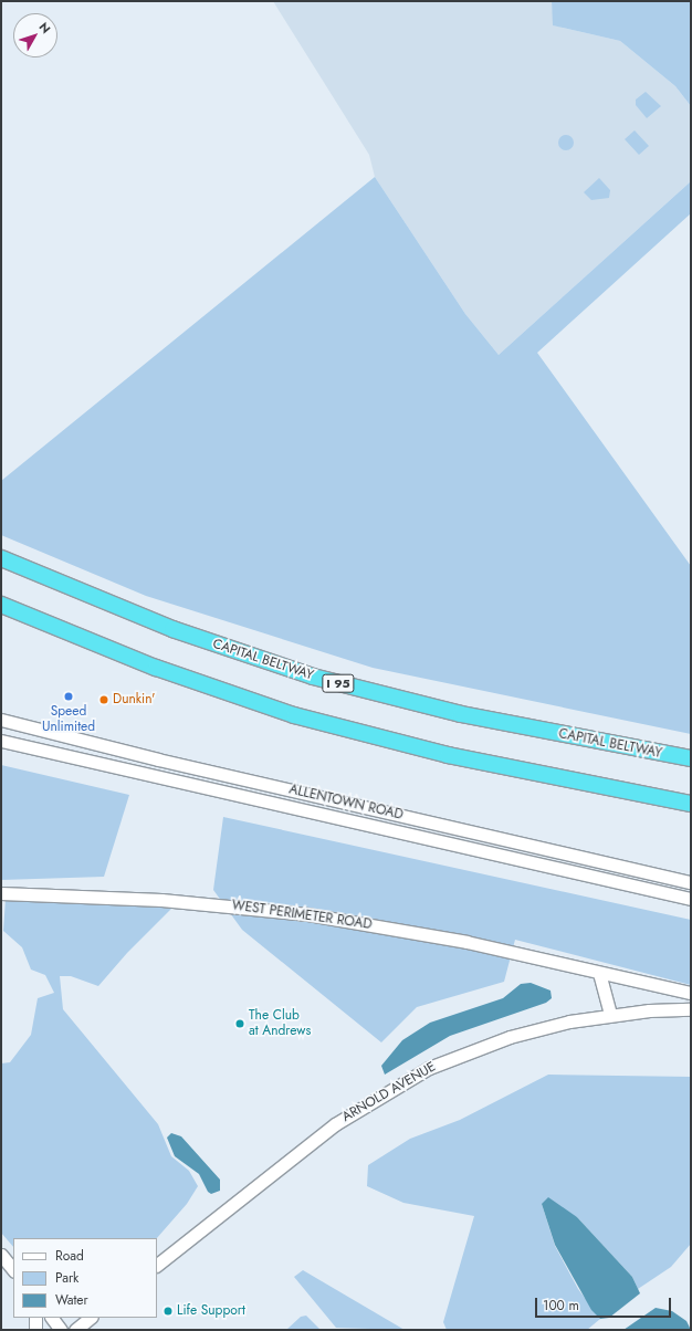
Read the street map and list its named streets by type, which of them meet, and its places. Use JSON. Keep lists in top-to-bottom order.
{
  "streets": {
    "highway": ["CAPITAL BELTWAY", "I 95"],
    "main road": ["ALLENTOWN ROAD", "WEST PERIMETER ROAD", "ARNOLD AVENUE"]
  },
  "places": [
    "Speed Unlimited",
    "Dunkin'",
    "The Club at Andrews",
    "Life Support"
  ],
  "legend": ["Road", "Park", "Water"],
  "scale_bar": "100 m",
  "north": "top right"
}
